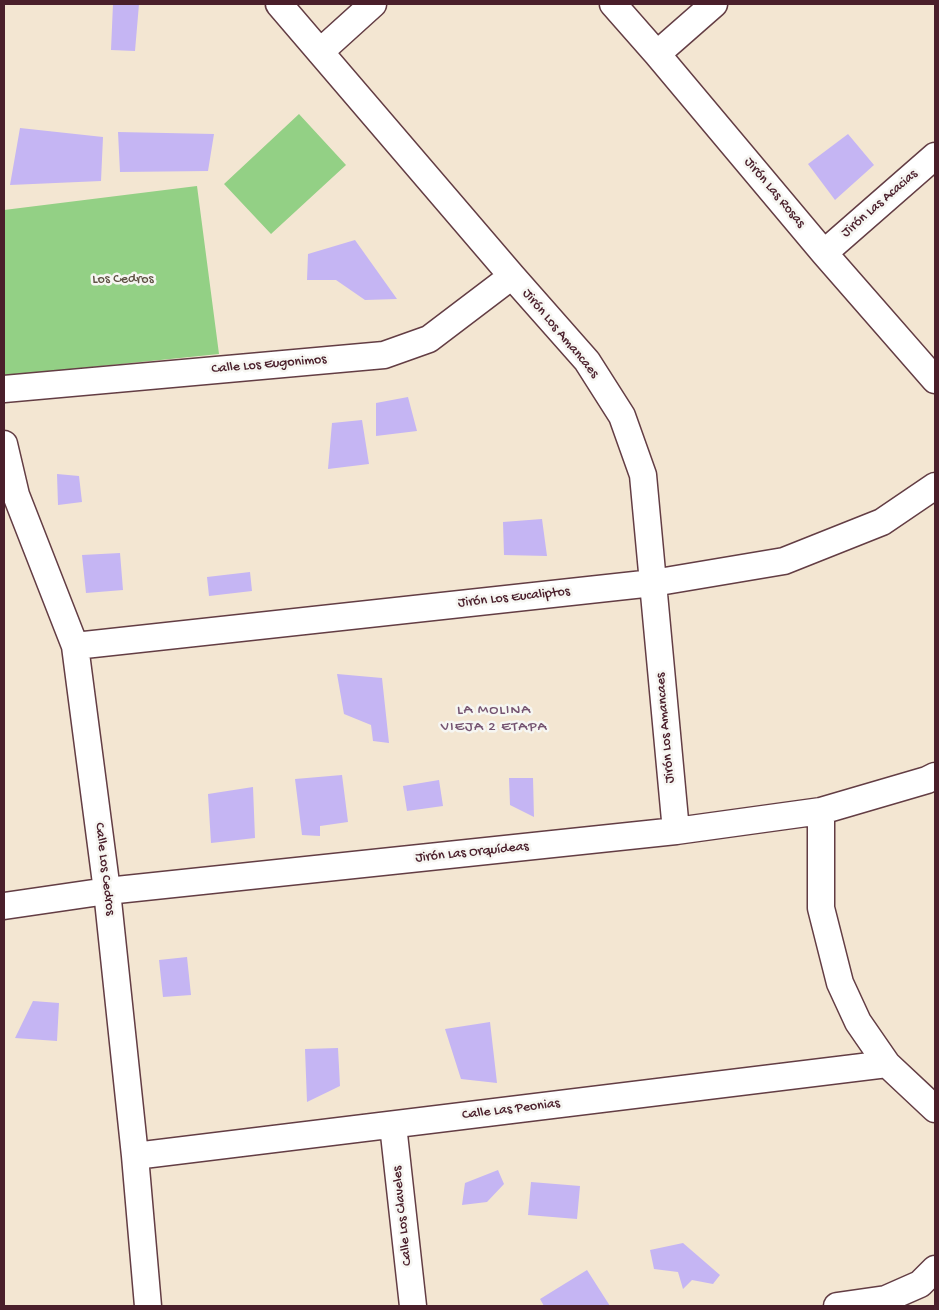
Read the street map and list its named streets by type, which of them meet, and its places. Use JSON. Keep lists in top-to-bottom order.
{
  "streets": {
    "street": [
      "Jirón Las Rosas",
      "Jirón Las Acacias",
      "Jirón Los Amancaes",
      "Calle Los Eugonimos",
      "Jirón Los Eucaliptos",
      "Jirón Las Orquídeas",
      "Calle Los Cedros",
      "Calle Las Peonias",
      "Calle Los Claveles"
    ]
  },
  "crossings": [
    ["Jirón Las Rosas", "Jirón Las Acacias"],
    ["Jirón Los Amancaes", "Calle Los Eugonimos"],
    ["Jirón Los Amancaes", "Jirón Los Eucaliptos"],
    ["Jirón Los Amancaes", "Jirón Las Orquídeas"],
    ["Jirón Los Eucaliptos", "Calle Los Cedros"],
    ["Jirón Las Orquídeas", "Calle Los Cedros"],
    ["Calle Los Cedros", "Calle Las Peonias"],
    ["Calle Las Peonias", "Calle Los Claveles"]
  ],
  "districts": ["LA MOLINA VIEJA 2 ETAPA"],
  "parks": ["Los Cedros"]
}
